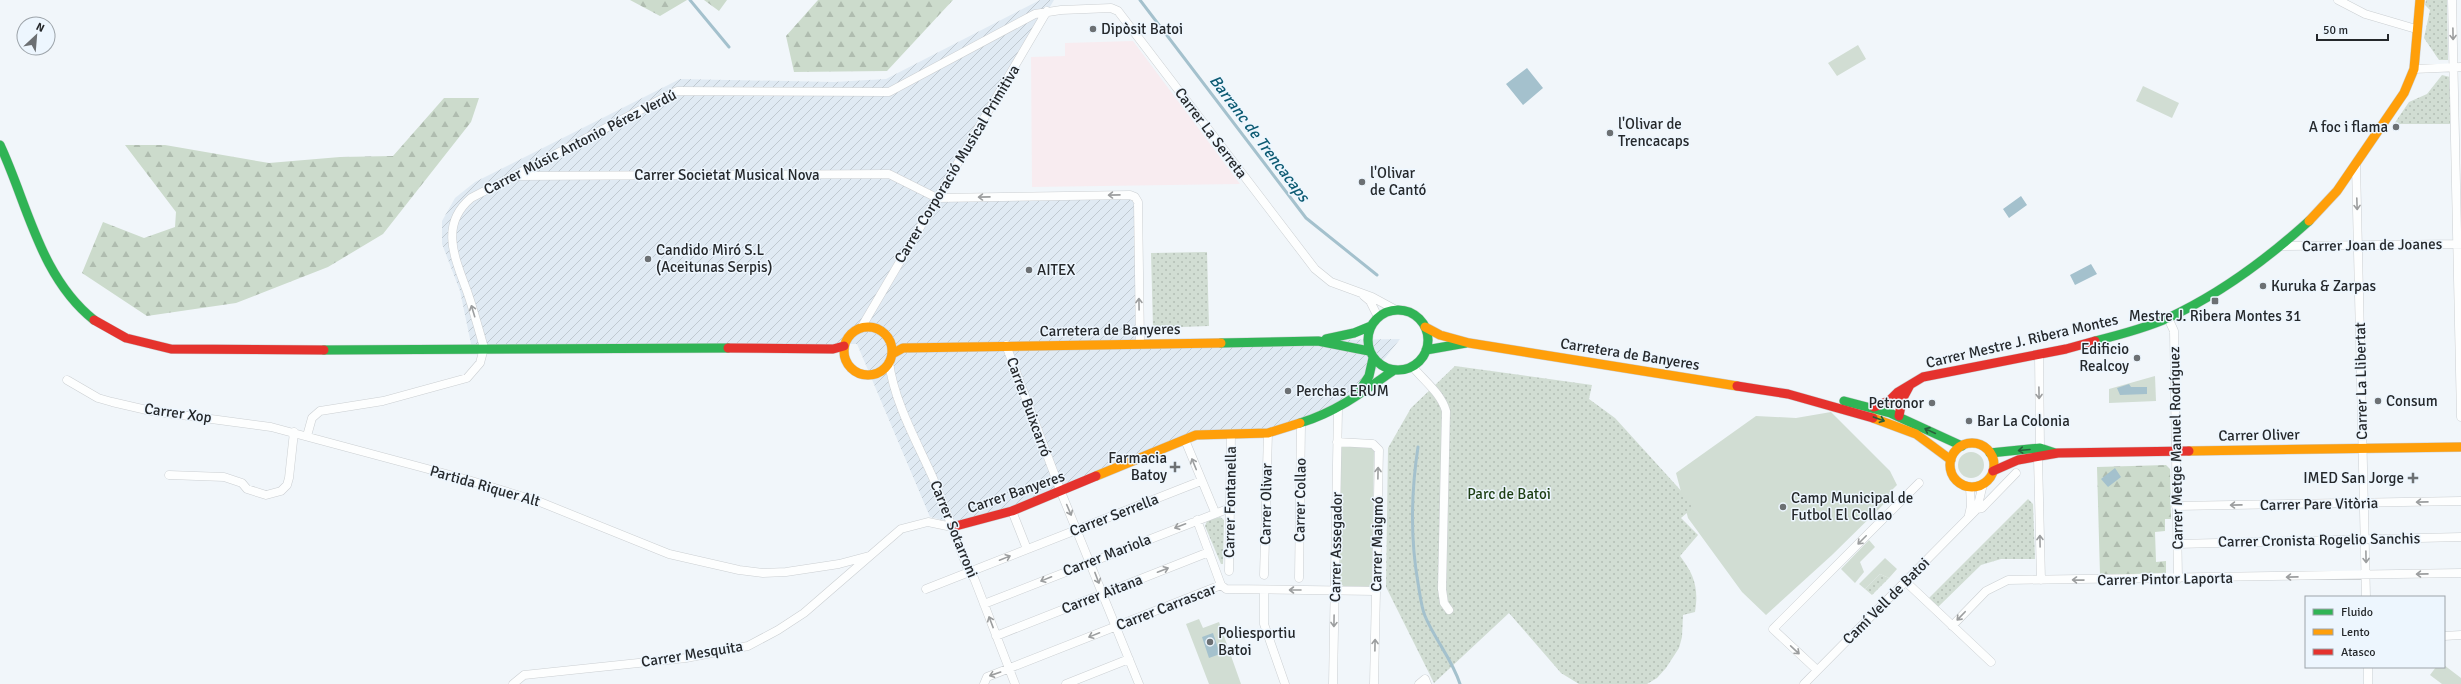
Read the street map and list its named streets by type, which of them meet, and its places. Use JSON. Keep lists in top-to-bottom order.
{
  "streets": {
    "main road": [
      "Carretera de Banyeres",
      "Carrer Mestre J. Ribera Montes",
      "Carrer Oliver",
      "Carrer Banyeres"
    ],
    "street": [
      "Carrer La Serreta",
      "Carrer Músic Antonio Pérez Verdú",
      "Carrer Corporació Musical Primitiva",
      "Carrer Societat Musical Nova",
      "Carrer Joan de Joanes",
      "Carrer La Llibertat",
      "Carrer Buixcarró",
      "Carrer Xop",
      "Carrer Metge Manuel Rodríguez",
      "Partida Riquer Alt",
      "Carrer Collao",
      "Carrer Fontanella",
      "Carrer Olivar",
      "Carrer Pare Vitòria",
      "Carrer Serrella",
      "Carrer Sotarroni",
      "Carrer Cronista Rogelio Sanchis",
      "Carrer Maigmó",
      "Carrer Assegador",
      "Carrer Mariola",
      "Carrer Pintor Laporta",
      "Carrer Aitana",
      "Camí Vell de Batoi",
      "Carrer Carrascar",
      "Carrer Mesquita"
    ]
  },
  "crossings": [
    ["Carrer La Serreta", "Carrer Músic Antonio Pérez Verdú"],
    ["Carrer La Serreta", "Carrer Corporació Musical Primitiva"],
    ["Carrer La Serreta", "Carretera de Banyeres"],
    ["Carrer La Serreta", "Carrer Banyeres"],
    ["Carrer Músic Antonio Pérez Verdú", "Carrer Corporació Musical Primitiva"],
    ["Carrer Músic Antonio Pérez Verdú", "Carrer Societat Musical Nova"],
    ["Carrer Corporació Musical Primitiva", "Carrer Societat Musical Nova"],
    ["Carrer Corporació Musical Primitiva", "Carretera de Banyeres"],
    ["Carrer Corporació Musical Primitiva", "Carrer Sotarroni"],
    ["Carrer Joan de Joanes", "Carrer Mestre J. Ribera Montes"],
    ["Carrer Joan de Joanes", "Carrer La Llibertat"],
    ["Carretera de Banyeres", "Carrer Mestre J. Ribera Montes"],
    ["Carretera de Banyeres", "Carrer Buixcarró"],
    ["Carretera de Banyeres", "Carrer Oliver"],
    ["Carretera de Banyeres", "Carrer Banyeres"],
    ["Carretera de Banyeres", "Carrer Sotarroni"],
    ["Carrer Mestre J. Ribera Montes", "Carrer La Llibertat"],
    ["Carrer Mestre J. Ribera Montes", "Carrer Metge Manuel Rodríguez"],
    ["Carrer La Llibertat", "Carrer Oliver"],
    ["Carrer La Llibertat", "Carrer Pare Vitòria"],
    ["Carrer La Llibertat", "Carrer Cronista Rogelio Sanchis"],
    ["Carrer La Llibertat", "Carrer Pintor Laporta"],
    ["Carrer Buixcarró", "Carrer Banyeres"],
    ["Carrer Buixcarró", "Carrer Serrella"],
    ["Carrer Buixcarró", "Carrer Mariola"],
    ["Carrer Buixcarró", "Carrer Aitana"],
    ["Carrer Buixcarró", "Carrer Carrascar"],
    ["Carrer Xop", "Partida Riquer Alt"],
    ["Carrer Oliver", "Carrer Metge Manuel Rodríguez"],
    ["Carrer Metge Manuel Rodríguez", "Carrer Pare Vitòria"],
    ["Carrer Metge Manuel Rodríguez", "Carrer Cronista Rogelio Sanchis"],
    ["Carrer Metge Manuel Rodríguez", "Carrer Pintor Laporta"],
    ["Partida Riquer Alt", "Carrer Banyeres"],
    ["Carrer Banyeres", "Carrer Collao"],
    ["Carrer Banyeres", "Carrer Fontanella"],
    ["Carrer Banyeres", "Carrer Olivar"],
    ["Carrer Banyeres", "Carrer Sotarroni"],
    ["Carrer Banyeres", "Carrer Assegador"],
    ["Carrer Banyeres", "Carrer Mesquita"],
    ["Carrer Fontanella", "Carrer Mariola"],
    ["Carrer Fontanella", "Carrer Aitana"],
    ["Carrer Fontanella", "Carrer Carrascar"],
    ["Carrer Serrella", "Carrer Sotarroni"],
    ["Carrer Sotarroni", "Carrer Mariola"],
    ["Carrer Sotarroni", "Carrer Aitana"],
    ["Carrer Sotarroni", "Carrer Carrascar"],
    ["Carrer Maigmó", "Carrer Assegador"],
    ["Carrer Maigmó", "Carrer Carrascar"],
    ["Carrer Assegador", "Carrer Carrascar"]
  ],
  "one_way": [
    "Carrer Pare Vitòria",
    "Carrer Mariola",
    "Carrer Pintor Laporta",
    "Carrer Aitana"
  ],
  "water": ["Barranc de Trencacaps"],
  "parks": ["Parc de Batoi"],
  "places": {
    "other": [
      "Dipòsit Batoi",
      "A foc i flama",
      "l'Olivar de Trencacaps",
      "l'Olivar de Cantó",
      "Candido Miró S.L (Aceitunas Serpis)",
      "AITEX",
      "Kuruka & Zarpas",
      "Edificio Realcoy",
      "Perchas ERUM",
      "Consum",
      "Petronor",
      "Bar La Colonia",
      "Camp Municipal de Futbol El Collao",
      "Poliesportiu Batoi"
    ],
    "transit": ["Mestre J. Ribera Montes 31"],
    "health": ["Farmacia Batoy", "IMED San Jorge"]
  },
  "legend": ["Fluido", "Lento", "Atasco"],
  "scale_bar": "50 m",
  "north": "top right"
}
